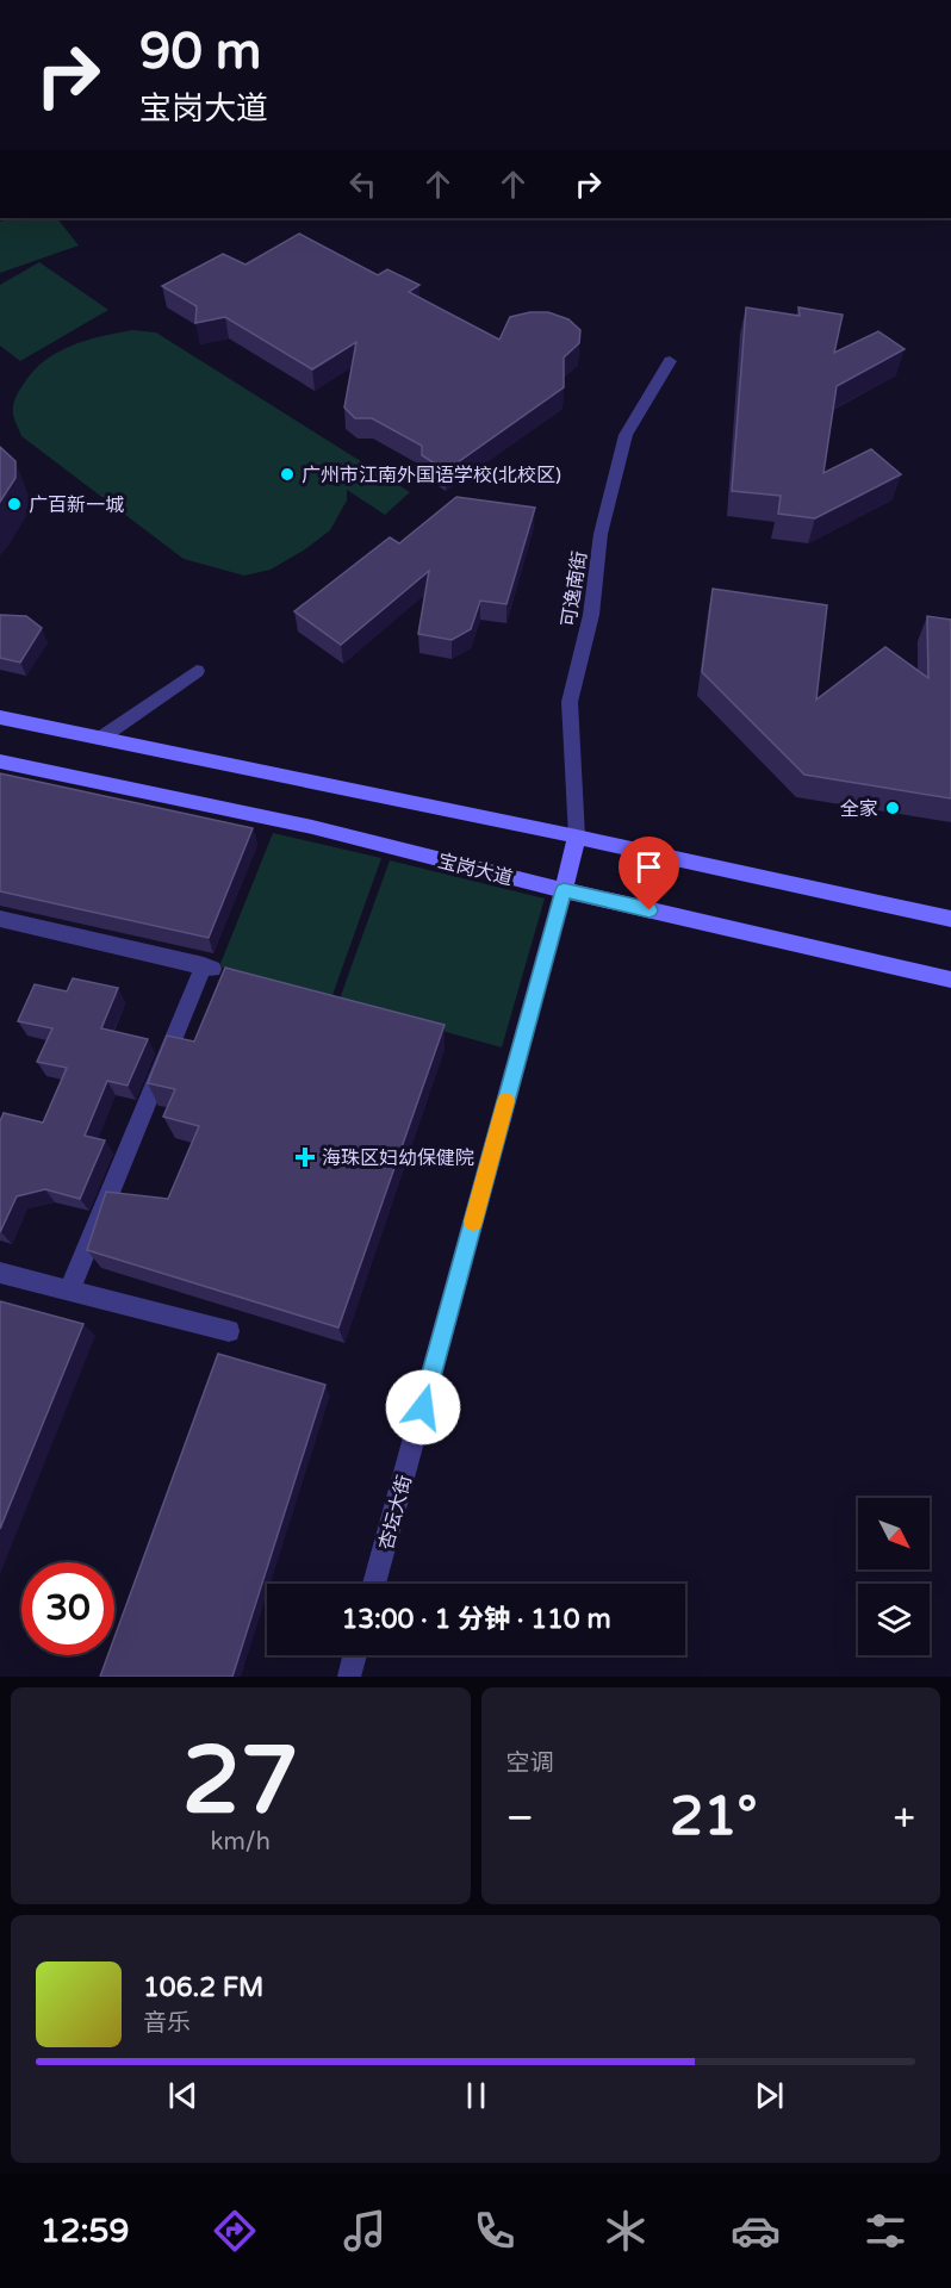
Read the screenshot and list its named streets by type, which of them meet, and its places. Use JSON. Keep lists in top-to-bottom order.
{
  "streets": {
    "main road": ["宝岗大道"],
    "street": ["可逸南街", "杏坛大街"]
  },
  "crossings": [
    ["宝岗大道", "杏坛大街"]
  ],
  "places": {
    "other": ["广州市江南外国语学校(北校区)", "广百新一城", "全家"],
    "health": ["海珠区妇幼保健院"]
  },
  "north": "bottom right",
  "page": {
    "turn": ["90 m", "宝岗大道"],
    "limit": "30",
    "trip": "13:00 · 1 分钟 · 110 m",
    "tile": [
      ["27", "km/h"],
      "空调"
    ],
    "heat": ["−", "21°", "+"],
    "song": ["106.2 FM", "音乐"],
    "tabs": "12:59"
  }
}
